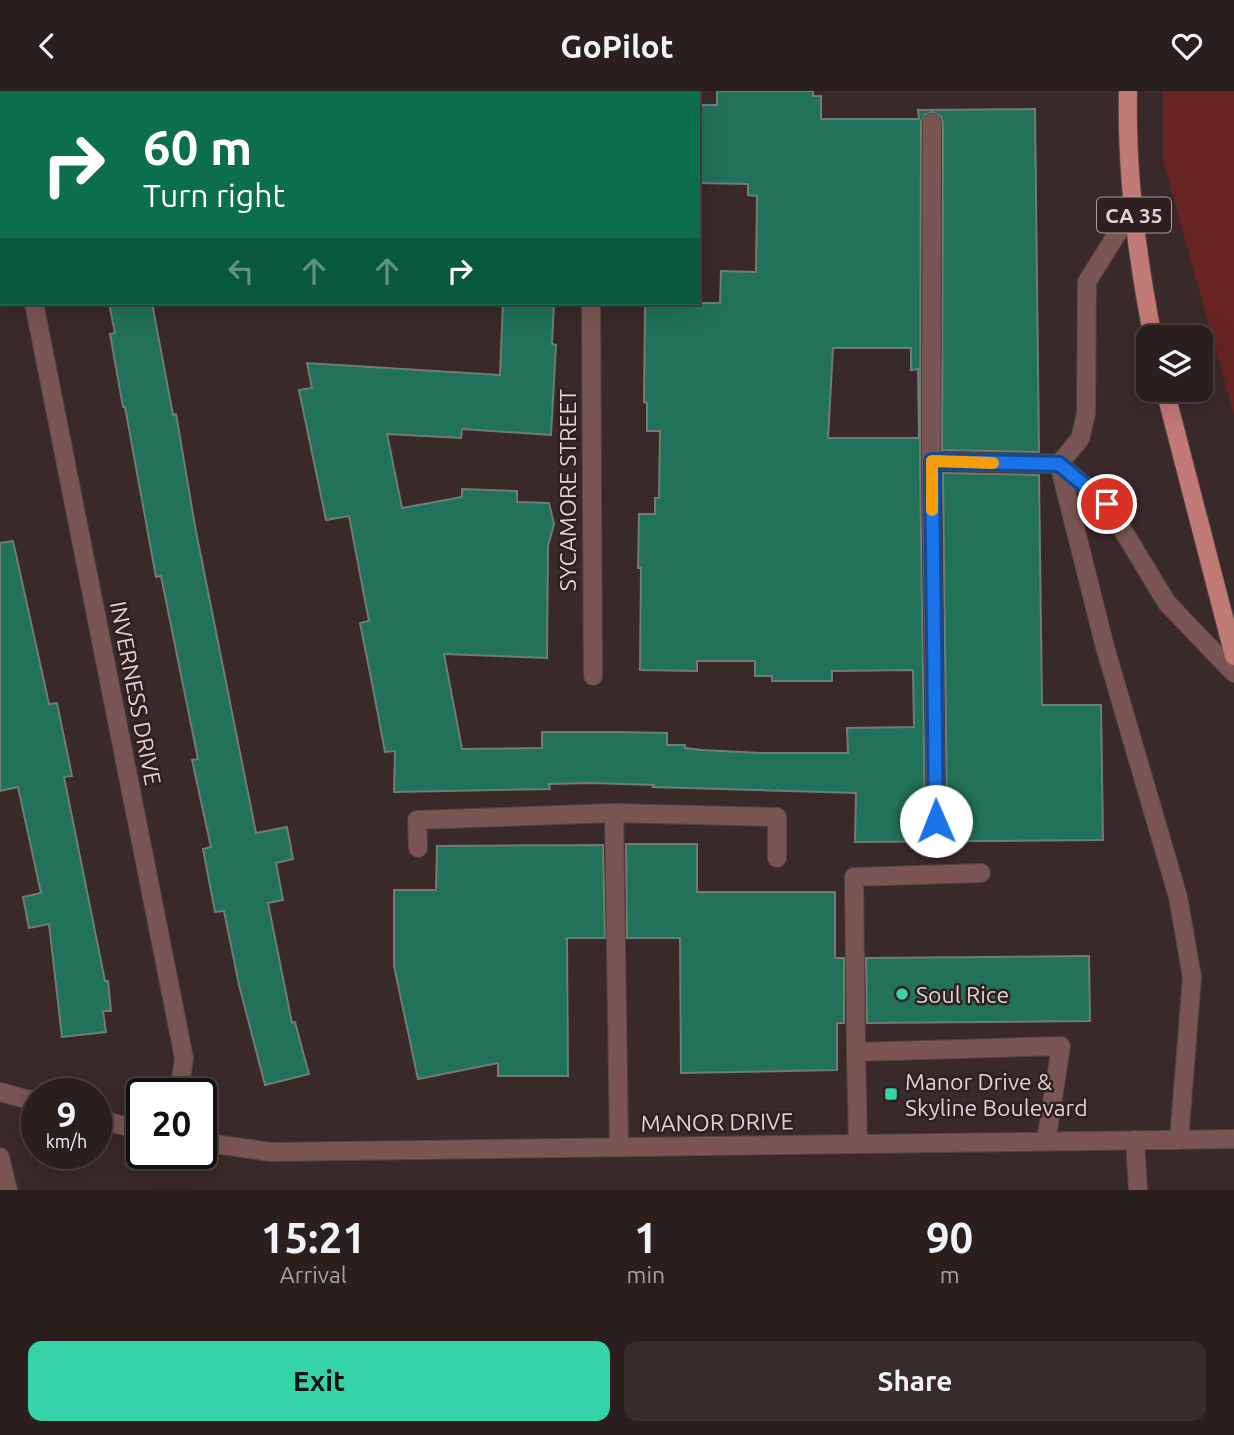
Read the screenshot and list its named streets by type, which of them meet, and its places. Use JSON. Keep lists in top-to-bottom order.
{
  "streets": {
    "main road": ["CA 35"],
    "street": ["SYCAMORE STREET", "INVERNESS DRIVE", "MANOR DRIVE"]
  },
  "places": {
    "other": ["Soul Rice"],
    "transit": ["Manor Drive & Skyline Boulevard"]
  },
  "page": {
    "header": "GoPilot",
    "turn": ["60 m", "Turn right"],
    "speed": "9 km/h",
    "limit": "20",
    "eta": [
      "15:21",
      "Arrival",
      "1",
      "min",
      "90",
      "m"
    ],
    "buttons": ["Exit", "Share"]
  }
}
